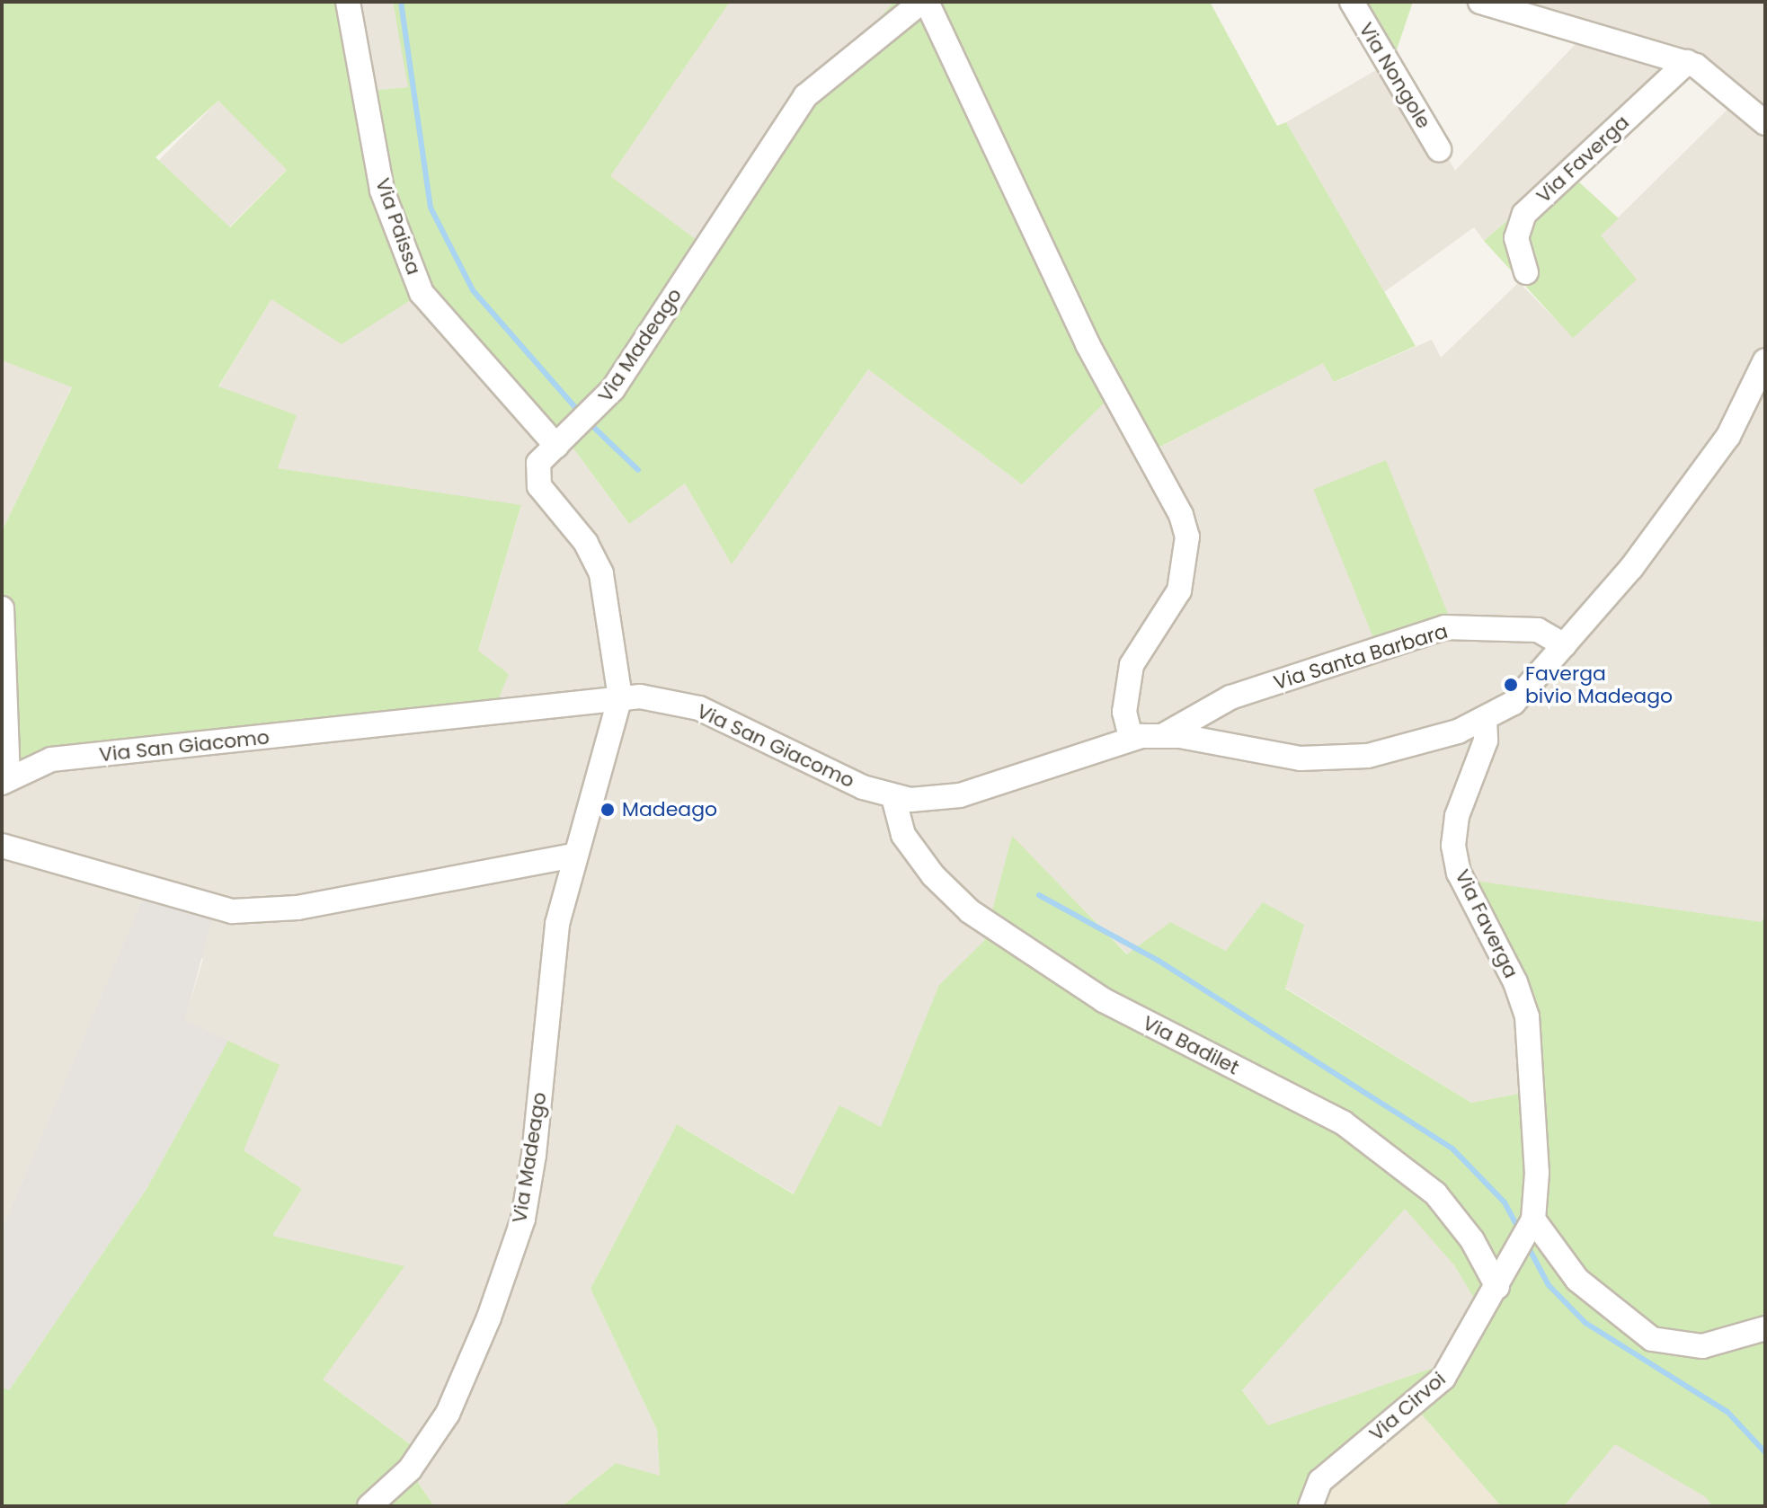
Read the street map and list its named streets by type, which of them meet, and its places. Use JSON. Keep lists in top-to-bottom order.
{
  "streets": {
    "street": [
      "Via Nongole",
      "Via Faverga",
      "Via Paissa",
      "Via Madeago",
      "Via Santa Barbara",
      "Via San Giacomo",
      "Via Badilet",
      "Via Cirvoi"
    ]
  },
  "crossings": [
    ["Via Faverga", "Via San Giacomo"],
    ["Via Faverga", "Via Cirvoi"],
    ["Via Paissa", "Via Madeago"],
    ["Via Madeago", "Via San Giacomo"],
    ["Via Santa Barbara", "Via San Giacomo"],
    ["Via San Giacomo", "Via Badilet"],
    ["Via Badilet", "Via Cirvoi"]
  ],
  "places": ["Faverga bivio Madeago", "Madeago"]
}
